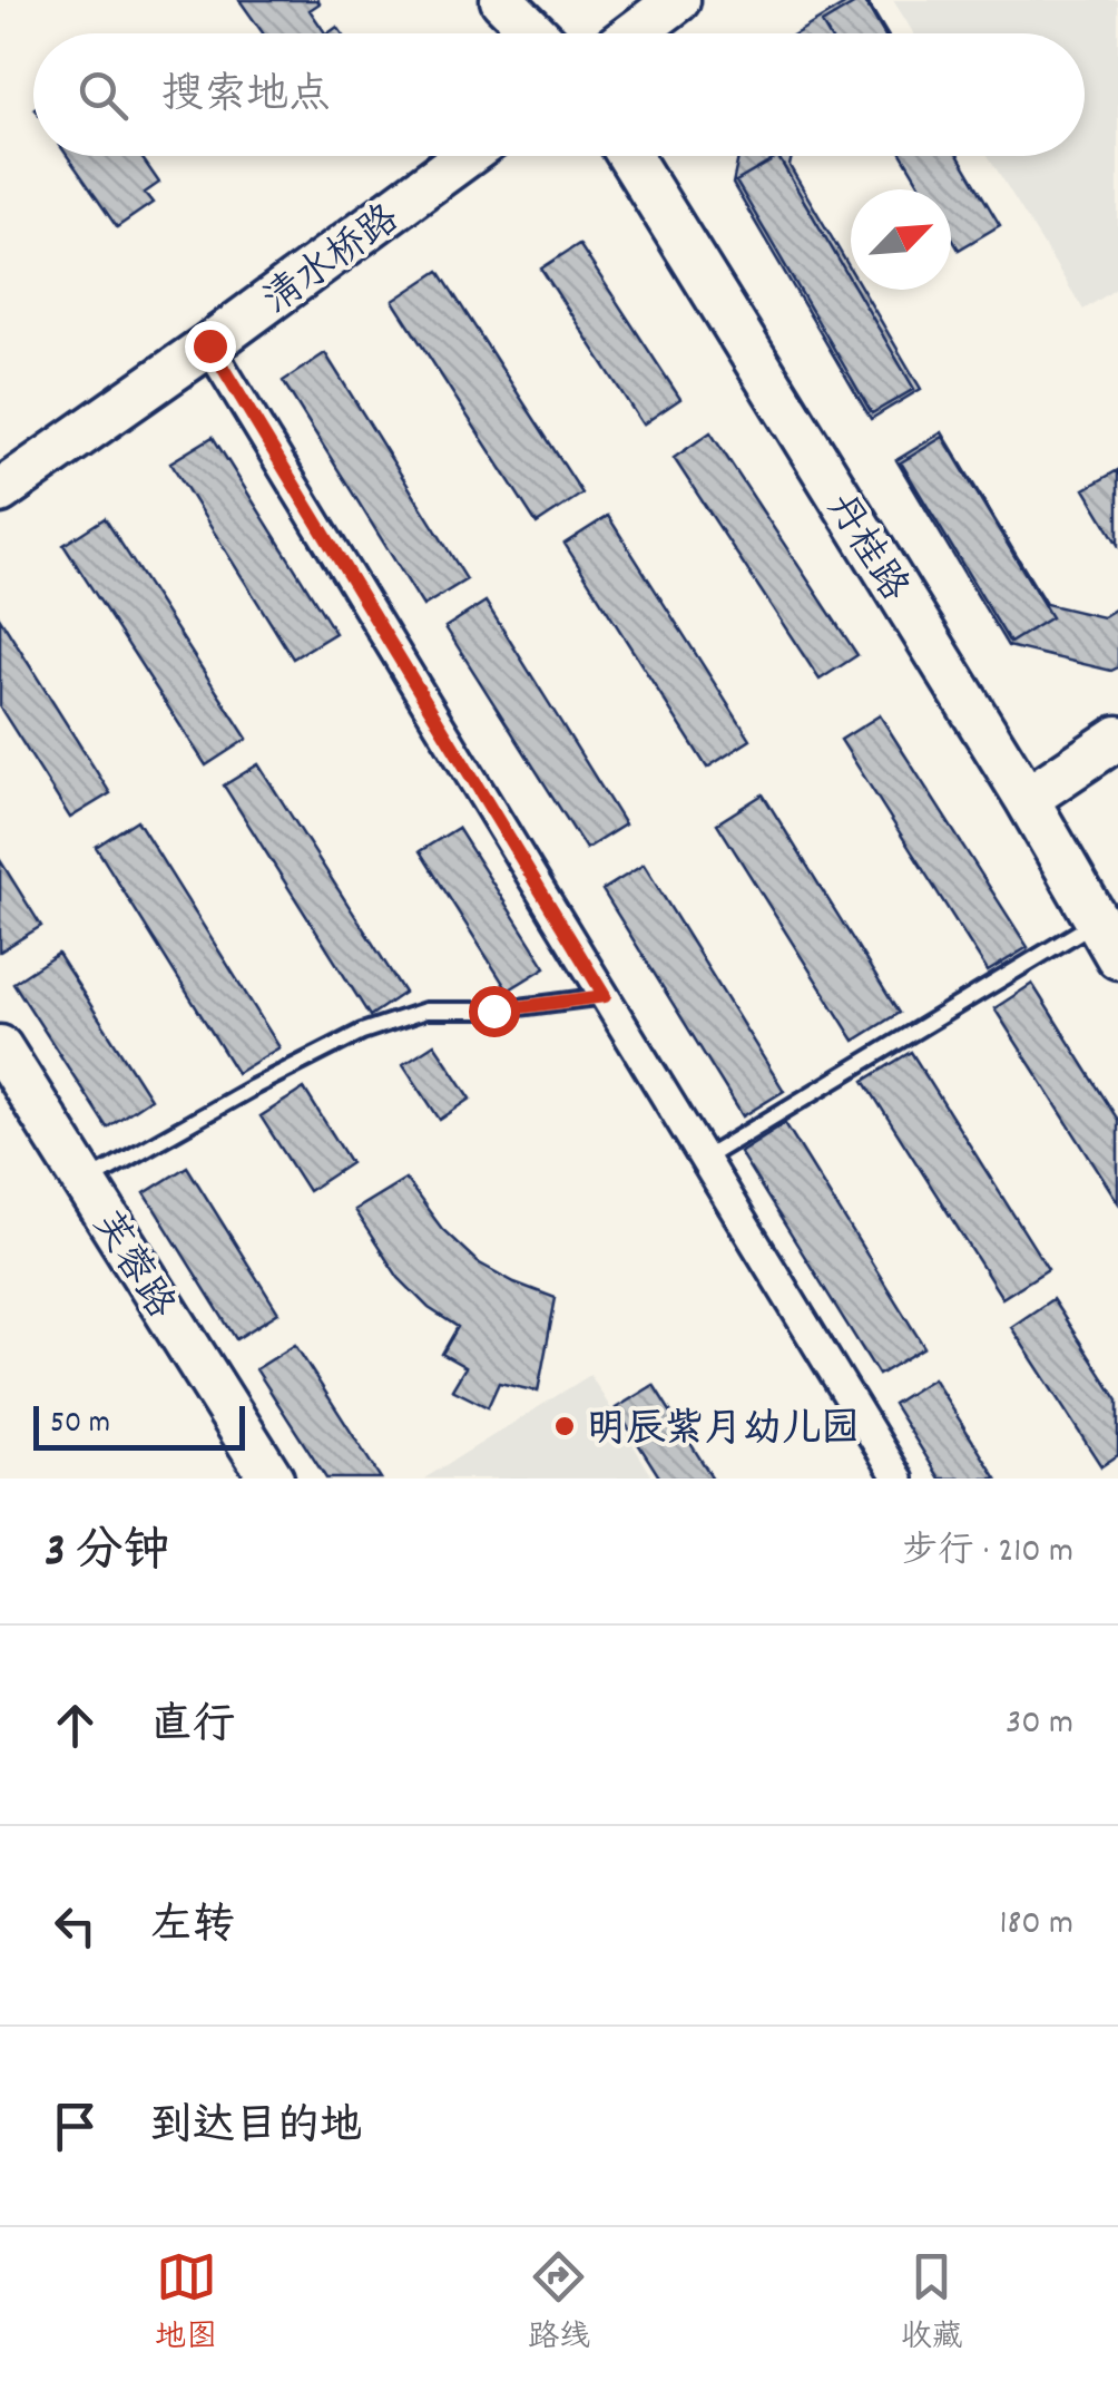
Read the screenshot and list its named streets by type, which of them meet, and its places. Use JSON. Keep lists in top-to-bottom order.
{
  "streets": {
    "street": ["清水桥路", "丹桂路", "芙蓉路"]
  },
  "places": ["明辰紫月幼儿园"],
  "scale_bar": "50 m",
  "north": "top right",
  "page": {
    "search": "搜索地点",
    "scale": "50 m",
    "heading": ["3 分钟", "步行 · 210 m"],
    "list": [
      ["直行", "30 m"],
      ["左转", "180 m"],
      "到达目的地"
    ],
    "nav": ["地图", "路线", "收藏"]
  }
}
